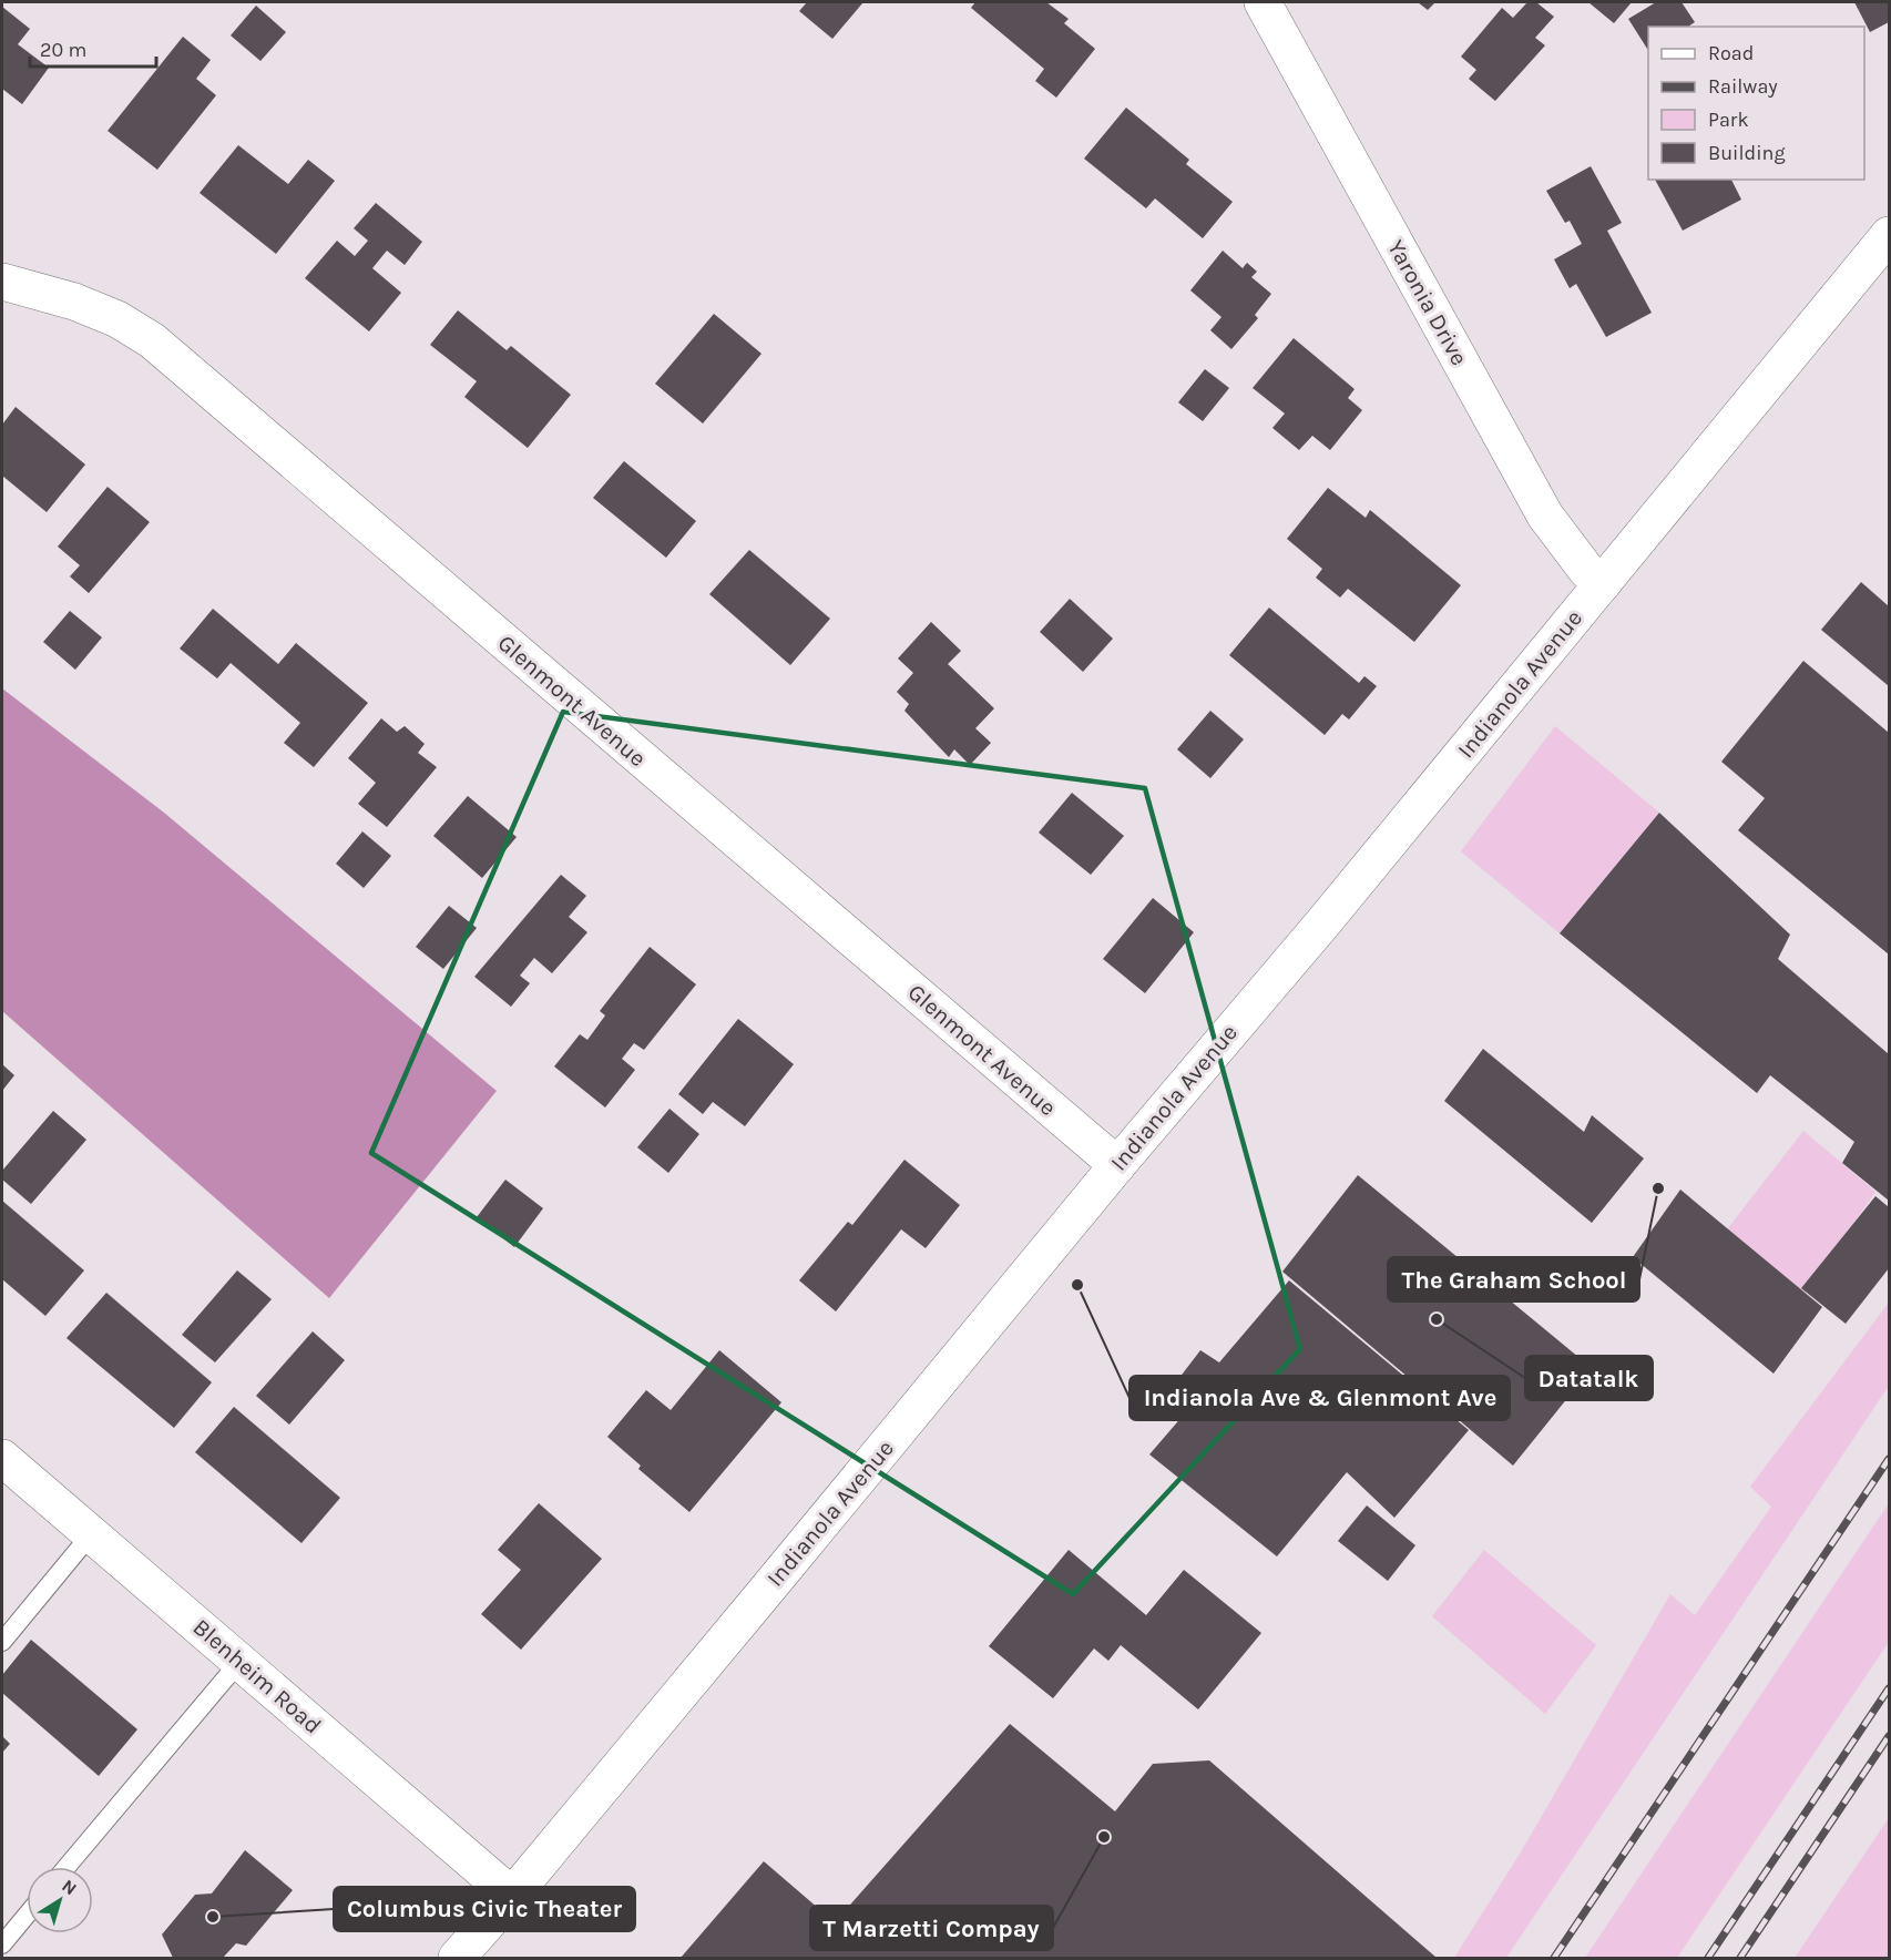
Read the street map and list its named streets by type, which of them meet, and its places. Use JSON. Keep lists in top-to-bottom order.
{
  "streets": {
    "street": [
      "Yaronia Drive",
      "Indianola Avenue",
      "Glenmont Avenue",
      "Blenheim Road"
    ]
  },
  "crossings": [
    ["Yaronia Drive", "Indianola Avenue"],
    ["Indianola Avenue", "Glenmont Avenue"],
    ["Indianola Avenue", "Blenheim Road"]
  ],
  "places": [
    "The Graham School",
    "Indianola Ave & Glenmont Ave",
    "Datatalk",
    "T Marzetti Compay",
    "Columbus Civic Theater"
  ],
  "legend": [
    "Road",
    "Railway",
    "Park",
    "Building"
  ],
  "scale_bar": "20 m",
  "north": "top right"
}
